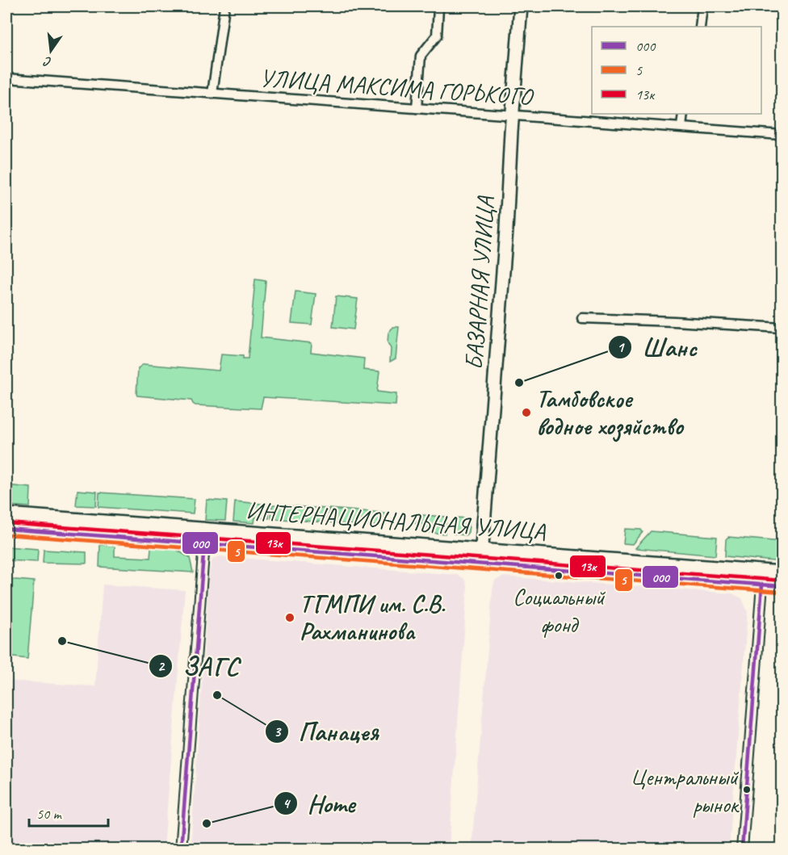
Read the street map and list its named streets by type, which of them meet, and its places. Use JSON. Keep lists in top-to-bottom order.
{
  "streets": {
    "main road": ["БАЗАРНАЯ УЛИЦА", "ИНТЕРНАЦИОНАЛЬНАЯ УЛИЦА"],
    "street": ["УЛИЦА МАКСИМА ГОРЬКОГО"]
  },
  "crossings": [
    ["УЛИЦА МАКСИМА ГОРЬКОГО", "БАЗАРНАЯ УЛИЦА"],
    ["БАЗАРНАЯ УЛИЦА", "ИНТЕРНАЦИОНАЛЬНАЯ УЛИЦА"]
  ],
  "places": [
    "Шанс",
    "Тамбовское водное хозяйство",
    "Социальный фонд",
    "ТГМПИ им. С.В. Рахманинова",
    "ЗАГС",
    "Панацея",
    "Центральный рынок",
    "Home"
  ],
  "lines": ["transit line 13к", "transit line 000", "transit line 5"],
  "legend": ["000", "5", "13к"],
  "scale_bar": "50 m",
  "north": "bottom"
}
